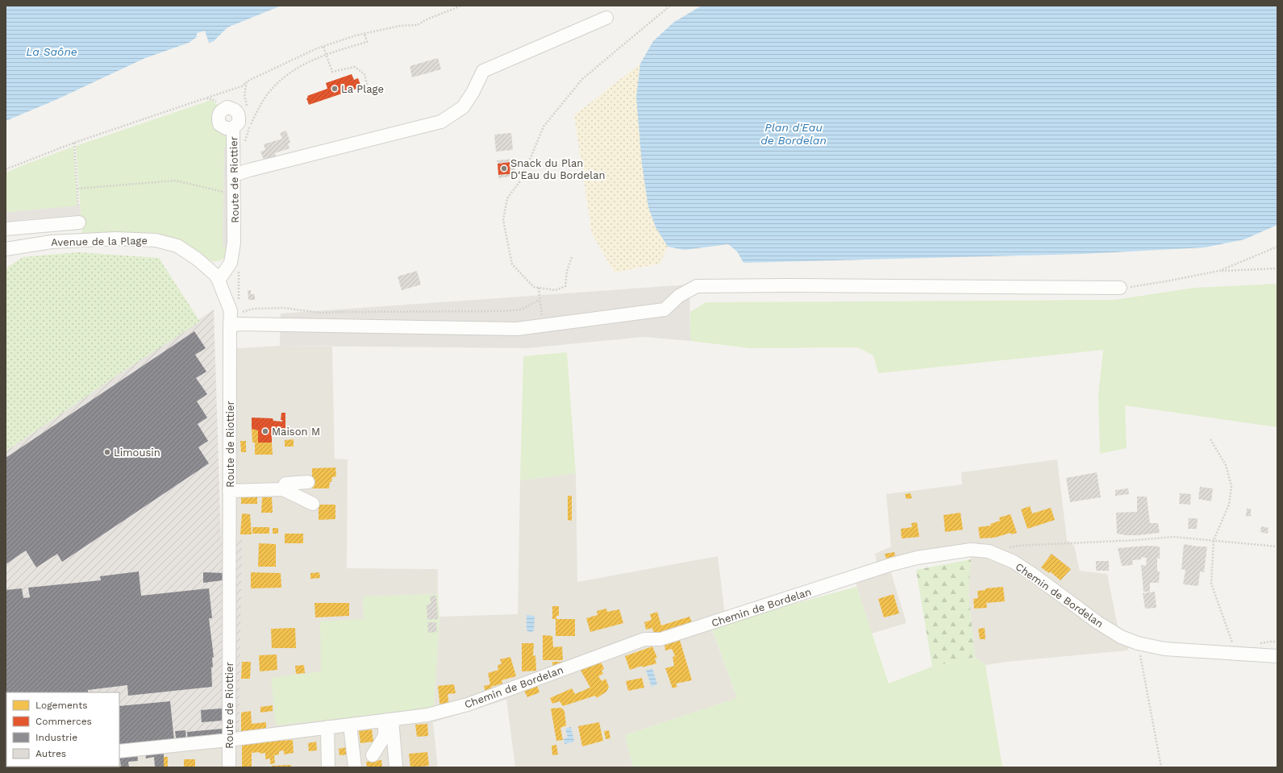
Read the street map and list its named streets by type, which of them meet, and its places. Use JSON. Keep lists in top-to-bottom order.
{
  "streets": {
    "street": ["Route de Riottier", "Avenue de la Plage", "Chemin de Bordelan"]
  },
  "crossings": [
    ["Route de Riottier", "Avenue de la Plage"],
    ["Route de Riottier", "Chemin de Bordelan"]
  ],
  "water": ["La Saône", "Plan d'Eau de Bordelan"],
  "places": [
    "La Plage",
    "Snack du Plan D'Eau du Bordelan",
    "Maison M",
    "Limousin"
  ],
  "legend": [
    "Logements",
    "Commerces",
    "Industrie",
    "Autres"
  ]
}
